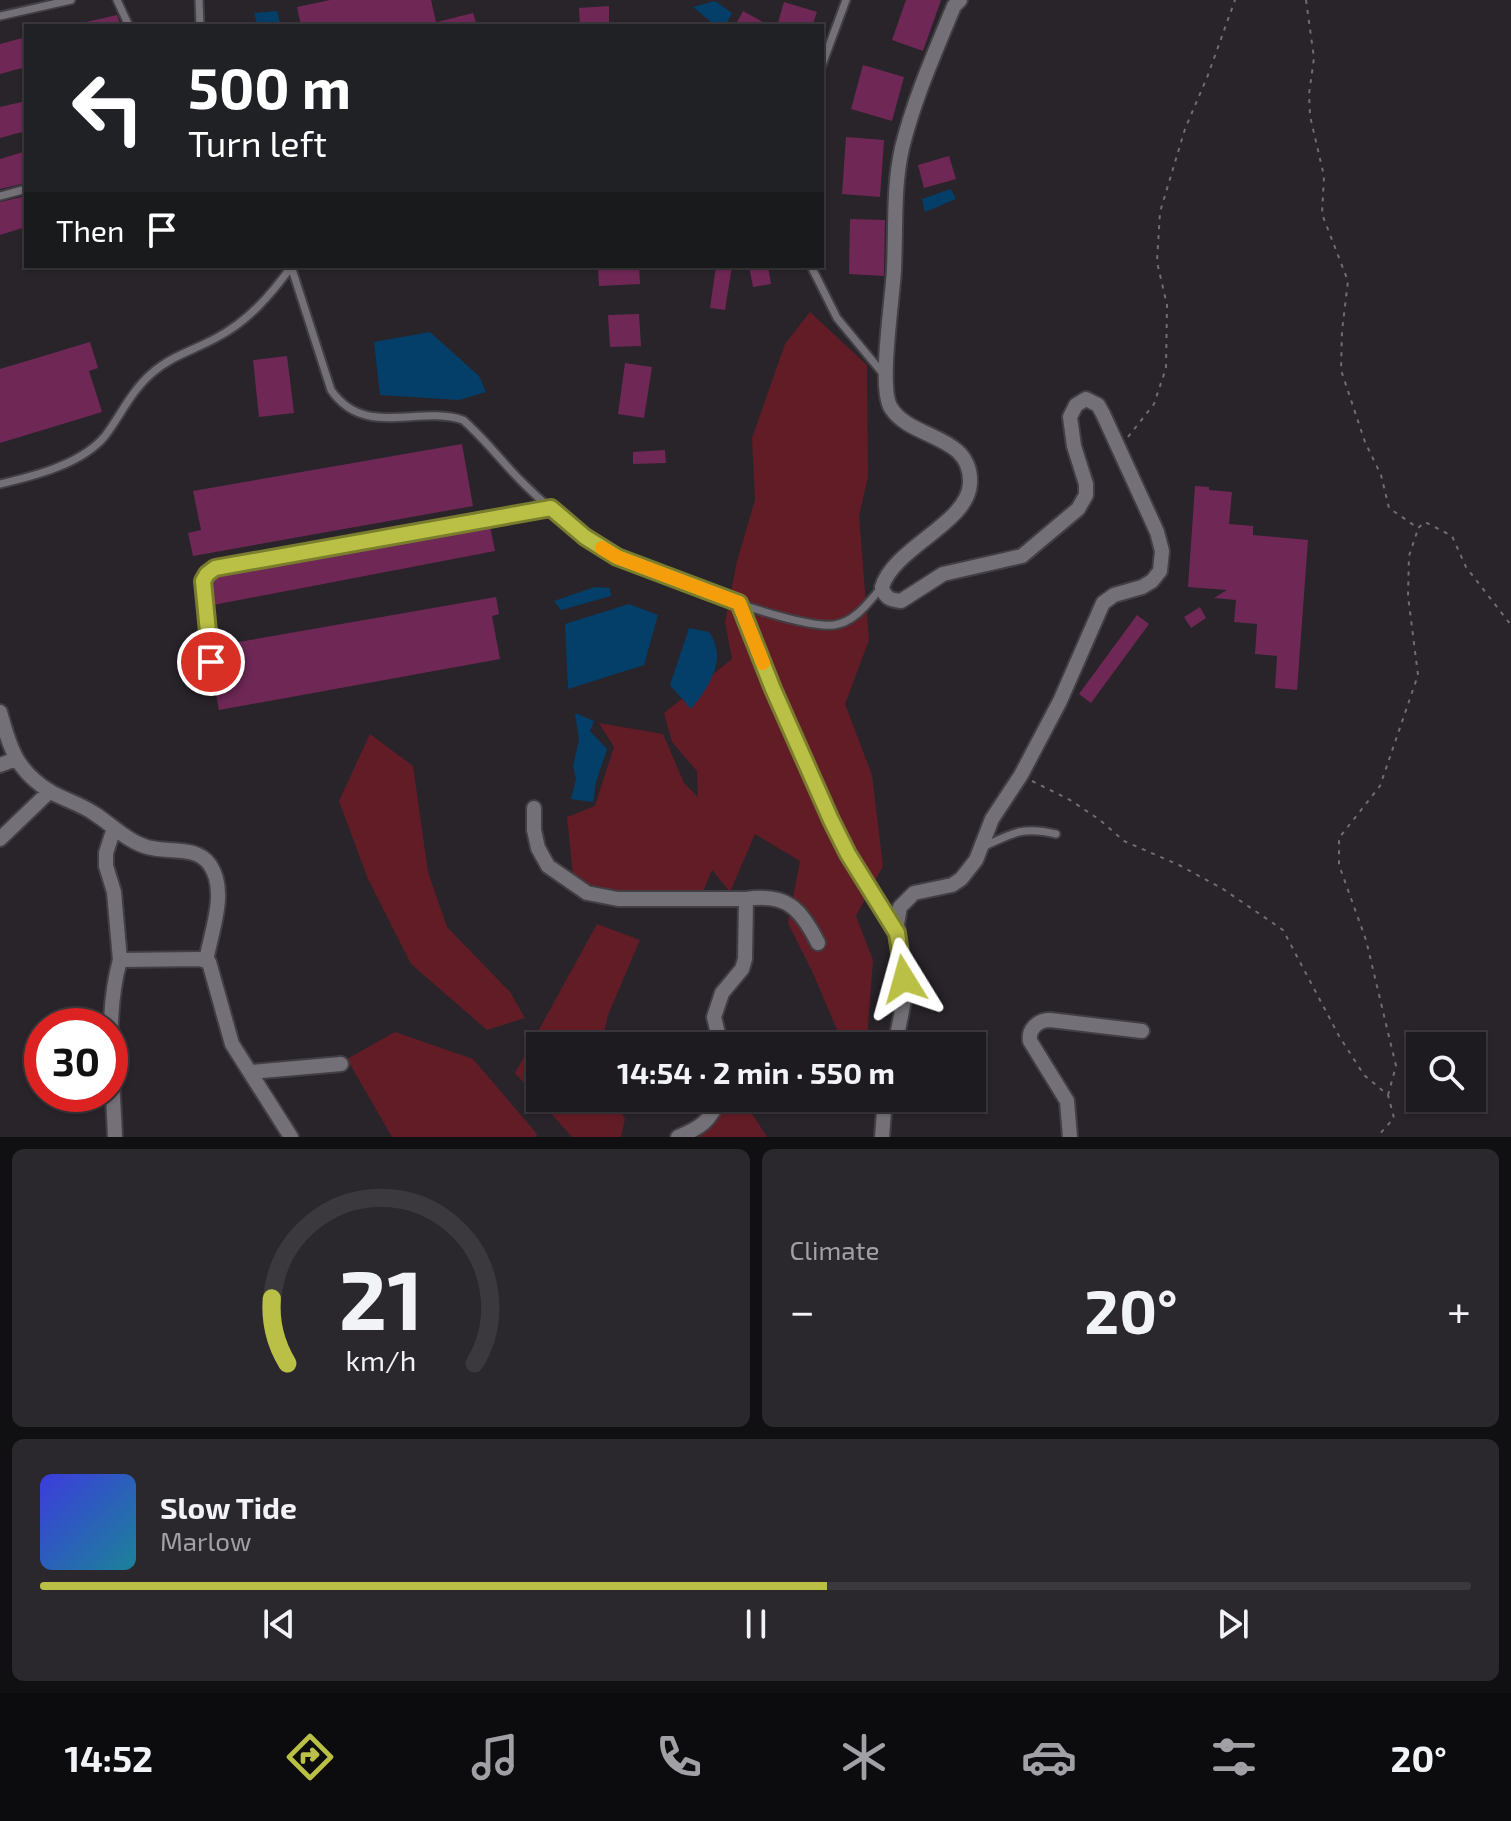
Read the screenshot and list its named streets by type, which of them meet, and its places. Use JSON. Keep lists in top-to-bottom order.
{
  "page": {
    "turn": ["500 m", "Turn left"],
    "then": "Then",
    "limit": "30",
    "trip": "14:54 · 2 min · 550 m",
    "tile": "Climate",
    "heat": ["−", "20°", "+"],
    "song": ["Slow Tide", "Marlow"],
    "tabs": ["14:52", "20°"],
    "gauge": ["21", "km/h"]
  }
}
